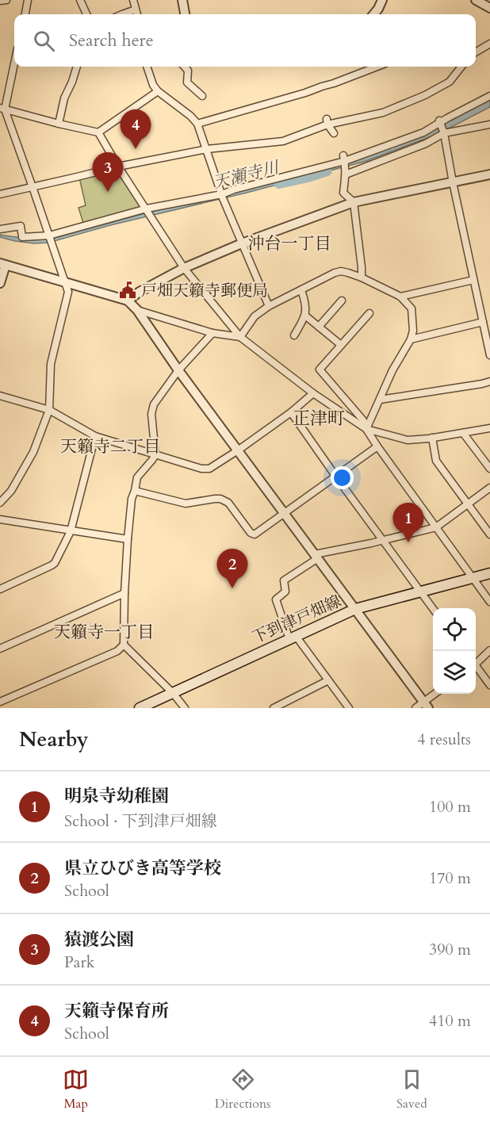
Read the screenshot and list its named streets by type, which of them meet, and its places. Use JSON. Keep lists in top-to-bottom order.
{
  "streets": {
    "main road": ["下到津戸畑線"]
  },
  "districts": [
    "沖台一丁目",
    "正津町",
    "天籟寺二丁目",
    "天籟寺一丁目"
  ],
  "water": ["天瀬寺川"],
  "places": {
    "public building": ["戸畑天籟寺郵便局"]
  },
  "page": {
    "search": "Search here",
    "pins": [
      "4",
      "3",
      "1",
      "2"
    ],
    "heading": ["Nearby", "4 results"],
    "list": [
      {
        "mark": "1",
        "name": "明泉寺幼稚園",
        "note": "School · 下到津戸畑線",
        "value": "100 m"
      },
      {
        "mark": "2",
        "name": "県立ひびき高等学校",
        "note": "School",
        "value": "170 m"
      },
      {
        "mark": "3",
        "name": "猿渡公園",
        "note": "Park",
        "value": "390 m"
      },
      {
        "mark": "4",
        "name": "天籟寺保育所",
        "note": "School",
        "value": "410 m"
      }
    ],
    "nav": ["Map", "Directions", "Saved"]
  }
}
